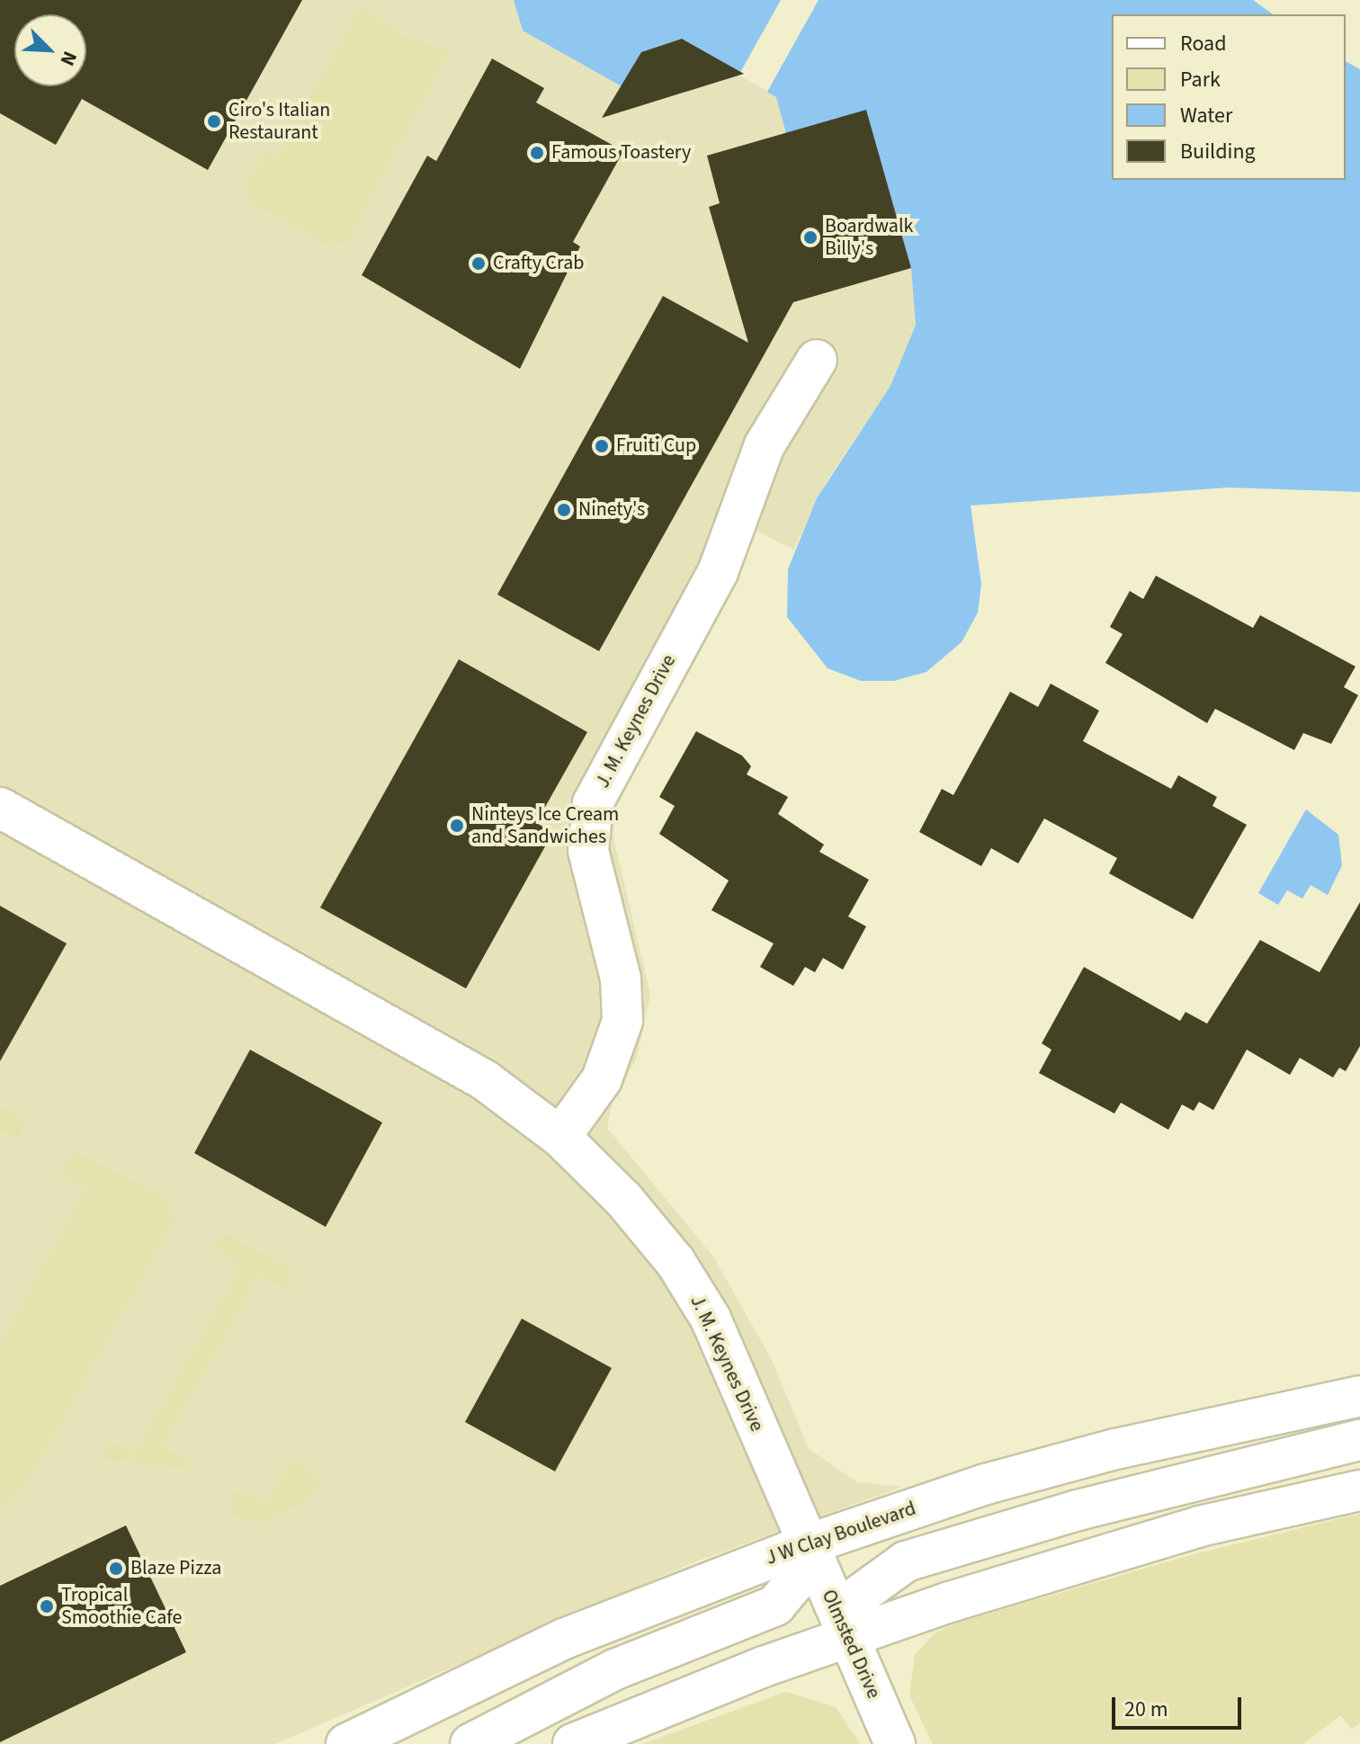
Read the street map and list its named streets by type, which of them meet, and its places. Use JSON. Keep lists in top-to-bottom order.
{
  "streets": {
    "street": ["J. M. Keynes Drive", "J W Clay Boulevard", "Olmsted Drive"]
  },
  "crossings": [
    ["J. M. Keynes Drive", "J W Clay Boulevard"],
    ["J. M. Keynes Drive", "Olmsted Drive"],
    ["J W Clay Boulevard", "Olmsted Drive"]
  ],
  "places": [
    "Ciro's Italian Restaurant",
    "Famous Toastery",
    "Boardwalk Billy's",
    "Crafty Crab",
    "Fruiti Cup",
    "Ninety's",
    "Ninteys Ice Cream and Sandwiches",
    "Blaze Pizza",
    "Tropical Smoothie Cafe"
  ],
  "legend": [
    "Road",
    "Park",
    "Water",
    "Building"
  ],
  "scale_bar": "20 m",
  "north": "bottom right"
}
